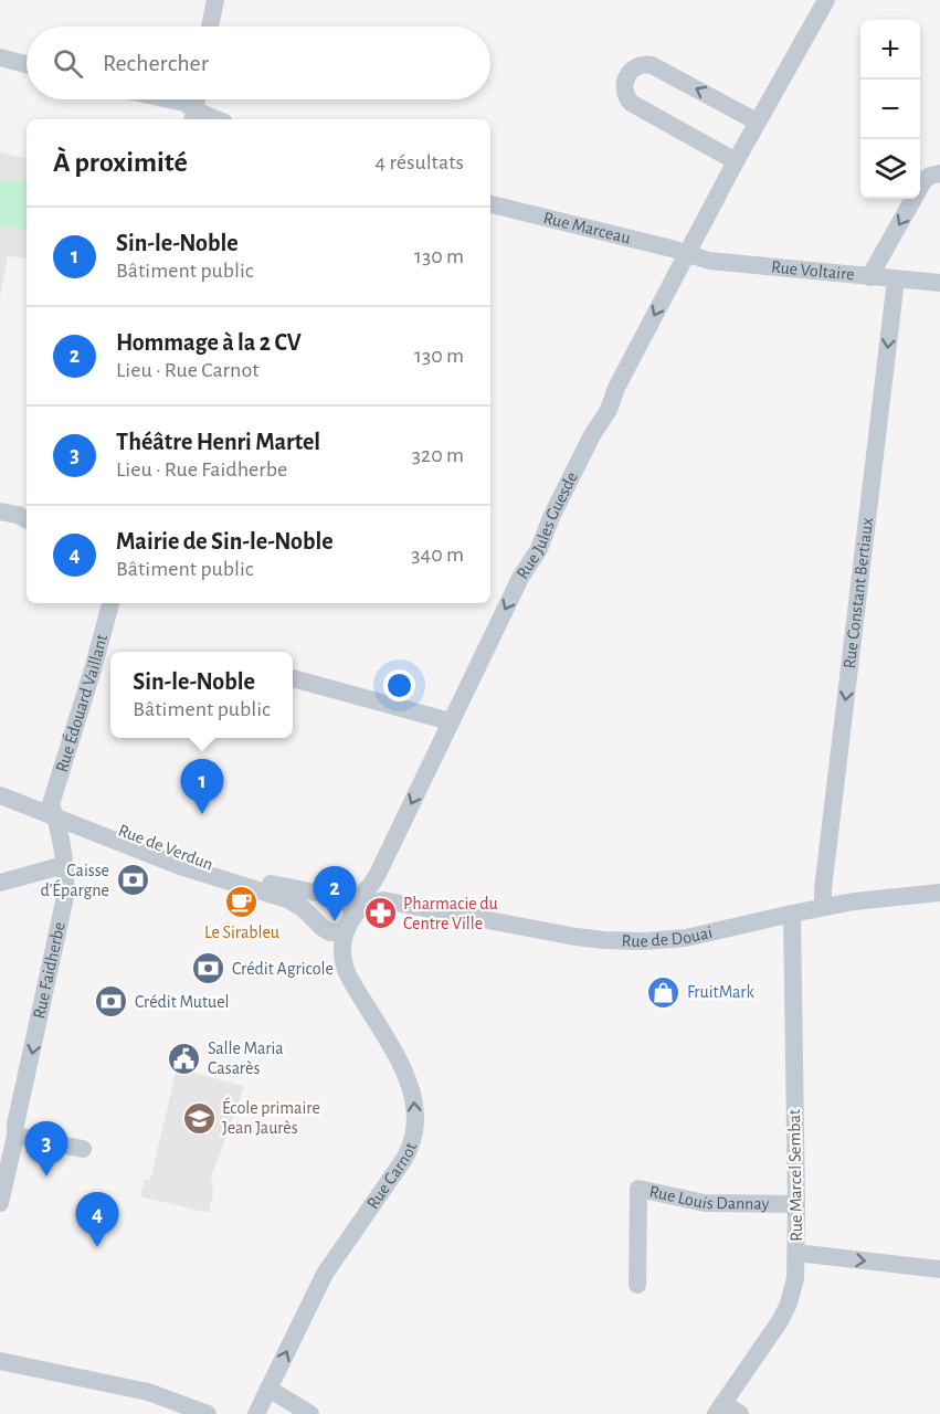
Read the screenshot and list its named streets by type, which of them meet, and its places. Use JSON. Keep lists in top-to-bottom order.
{
  "streets": {
    "street": [
      "Rue Marceau",
      "Rue Voltaire",
      "Rue Jules Guesde",
      "Rue Constant Bertiaux",
      "Rue Édouard Vaillant",
      "Rue de Verdun",
      "Rue de Douai",
      "Rue Faidherbe",
      "Rue Carnot",
      "Rue Marcel Sembat",
      "Rue Louis Dannay"
    ]
  },
  "crossings": [
    ["Rue Marceau", "Rue Voltaire"],
    ["Rue Marceau", "Rue Jules Guesde"],
    ["Rue Voltaire", "Rue Jules Guesde"],
    ["Rue Voltaire", "Rue Constant Bertiaux"],
    ["Rue Jules Guesde", "Rue de Douai"],
    ["Rue Constant Bertiaux", "Rue de Douai"],
    ["Rue Édouard Vaillant", "Rue de Verdun"],
    ["Rue Édouard Vaillant", "Rue Faidherbe"],
    ["Rue de Verdun", "Rue de Douai"],
    ["Rue de Verdun", "Rue Faidherbe"],
    ["Rue de Verdun", "Rue Carnot"],
    ["Rue de Douai", "Rue Carnot"],
    ["Rue de Douai", "Rue Marcel Sembat"],
    ["Rue Marcel Sembat", "Rue Louis Dannay"]
  ],
  "one_way": [
    "Rue Jules Guesde",
    "Rue Constant Bertiaux",
    "Rue Faidherbe",
    "Rue Carnot"
  ],
  "places": {
    "bank": ["Caisse d'Épargne", "Crédit Agricole", "Crédit Mutuel"],
    "cafe": ["Le Sirableu"],
    "pharmacy": ["Pharmacie du Centre Ville"],
    "shop": ["FruitMark"],
    "public building": ["Salle Maria Casarès"],
    "school or university": ["École primaire Jean Jaurès"]
  },
  "page": {
    "map_buttons": ["+", "−"],
    "search": "Rechercher",
    "heading": ["À proximité", "4 résultats"],
    "list": [
      {
        "mark": "1",
        "name": "Sin-le-Noble",
        "note": "Bâtiment public",
        "value": "130 m"
      },
      {
        "mark": "2",
        "name": "Hommage à la 2 CV",
        "note": "Lieu · Rue Carnot",
        "value": "130 m"
      },
      {
        "mark": "3",
        "name": "Théâtre Henri Martel",
        "note": "Lieu · Rue Faidherbe",
        "value": "320 m"
      },
      {
        "mark": "4",
        "name": "Mairie de Sin-le-Noble",
        "note": "Bâtiment public",
        "value": "340 m"
      }
    ],
    "popup": ["Sin-le-Noble", "Bâtiment public"],
    "pins": [
      "1",
      "2",
      "3",
      "4"
    ]
  }
}
